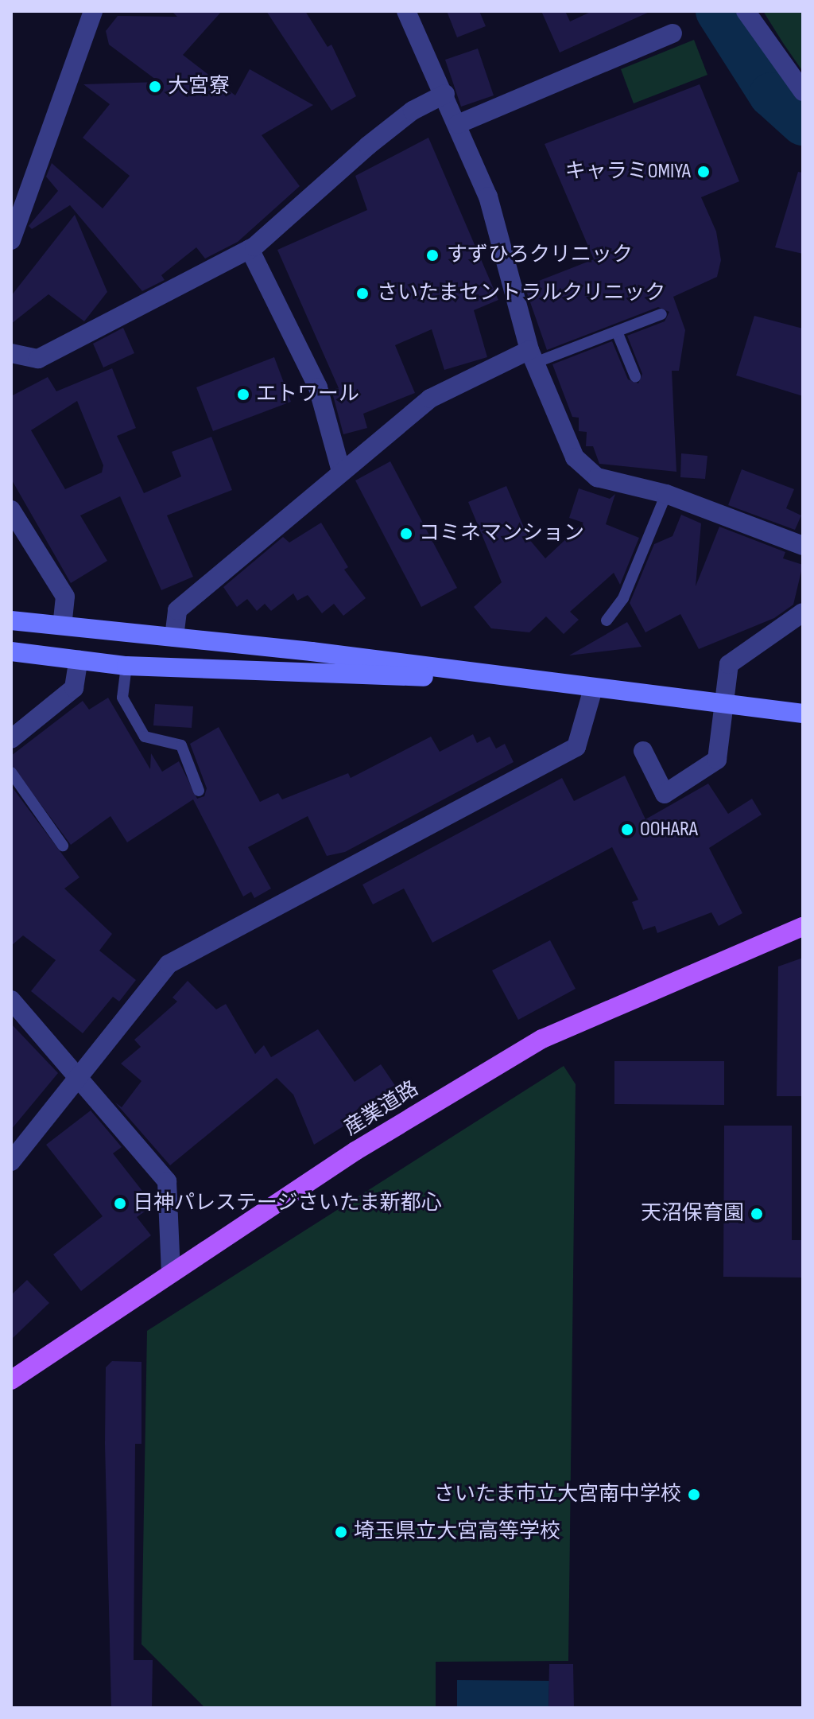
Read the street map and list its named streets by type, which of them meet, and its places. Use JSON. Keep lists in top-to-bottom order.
{
  "streets": {
    "main road": ["産業道路"]
  },
  "places": [
    "大宮寮",
    "キャラミOMIYA",
    "すずひろクリニック",
    "さいたまセントラルクリニック",
    "エトワール",
    "コミネマンション",
    "OOHARA",
    "日神パレステージさいたま新都心",
    "天沼保育園",
    "さいたま市立大宮南中学校",
    "埼玉県立大宮高等学校"
  ]
}
